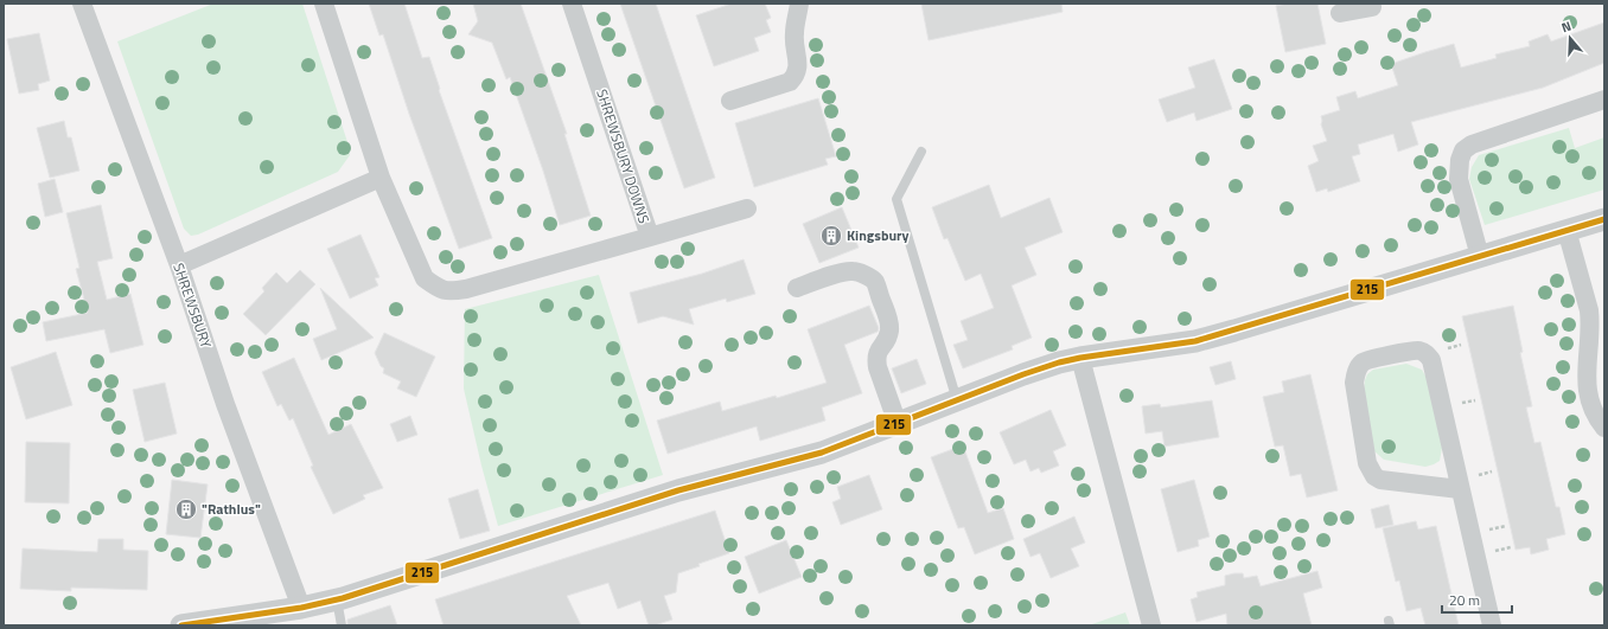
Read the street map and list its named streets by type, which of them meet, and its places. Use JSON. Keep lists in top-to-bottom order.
{
  "streets": {
    "street": ["SHREWSBURY DOWNS", "SHREWSBURY"]
  },
  "places": {
    "building": ["Kingsbury", "\"Rathlus\""]
  },
  "lines": ["transit line 215"],
  "scale_bar": "20 m",
  "north": "top"
}
